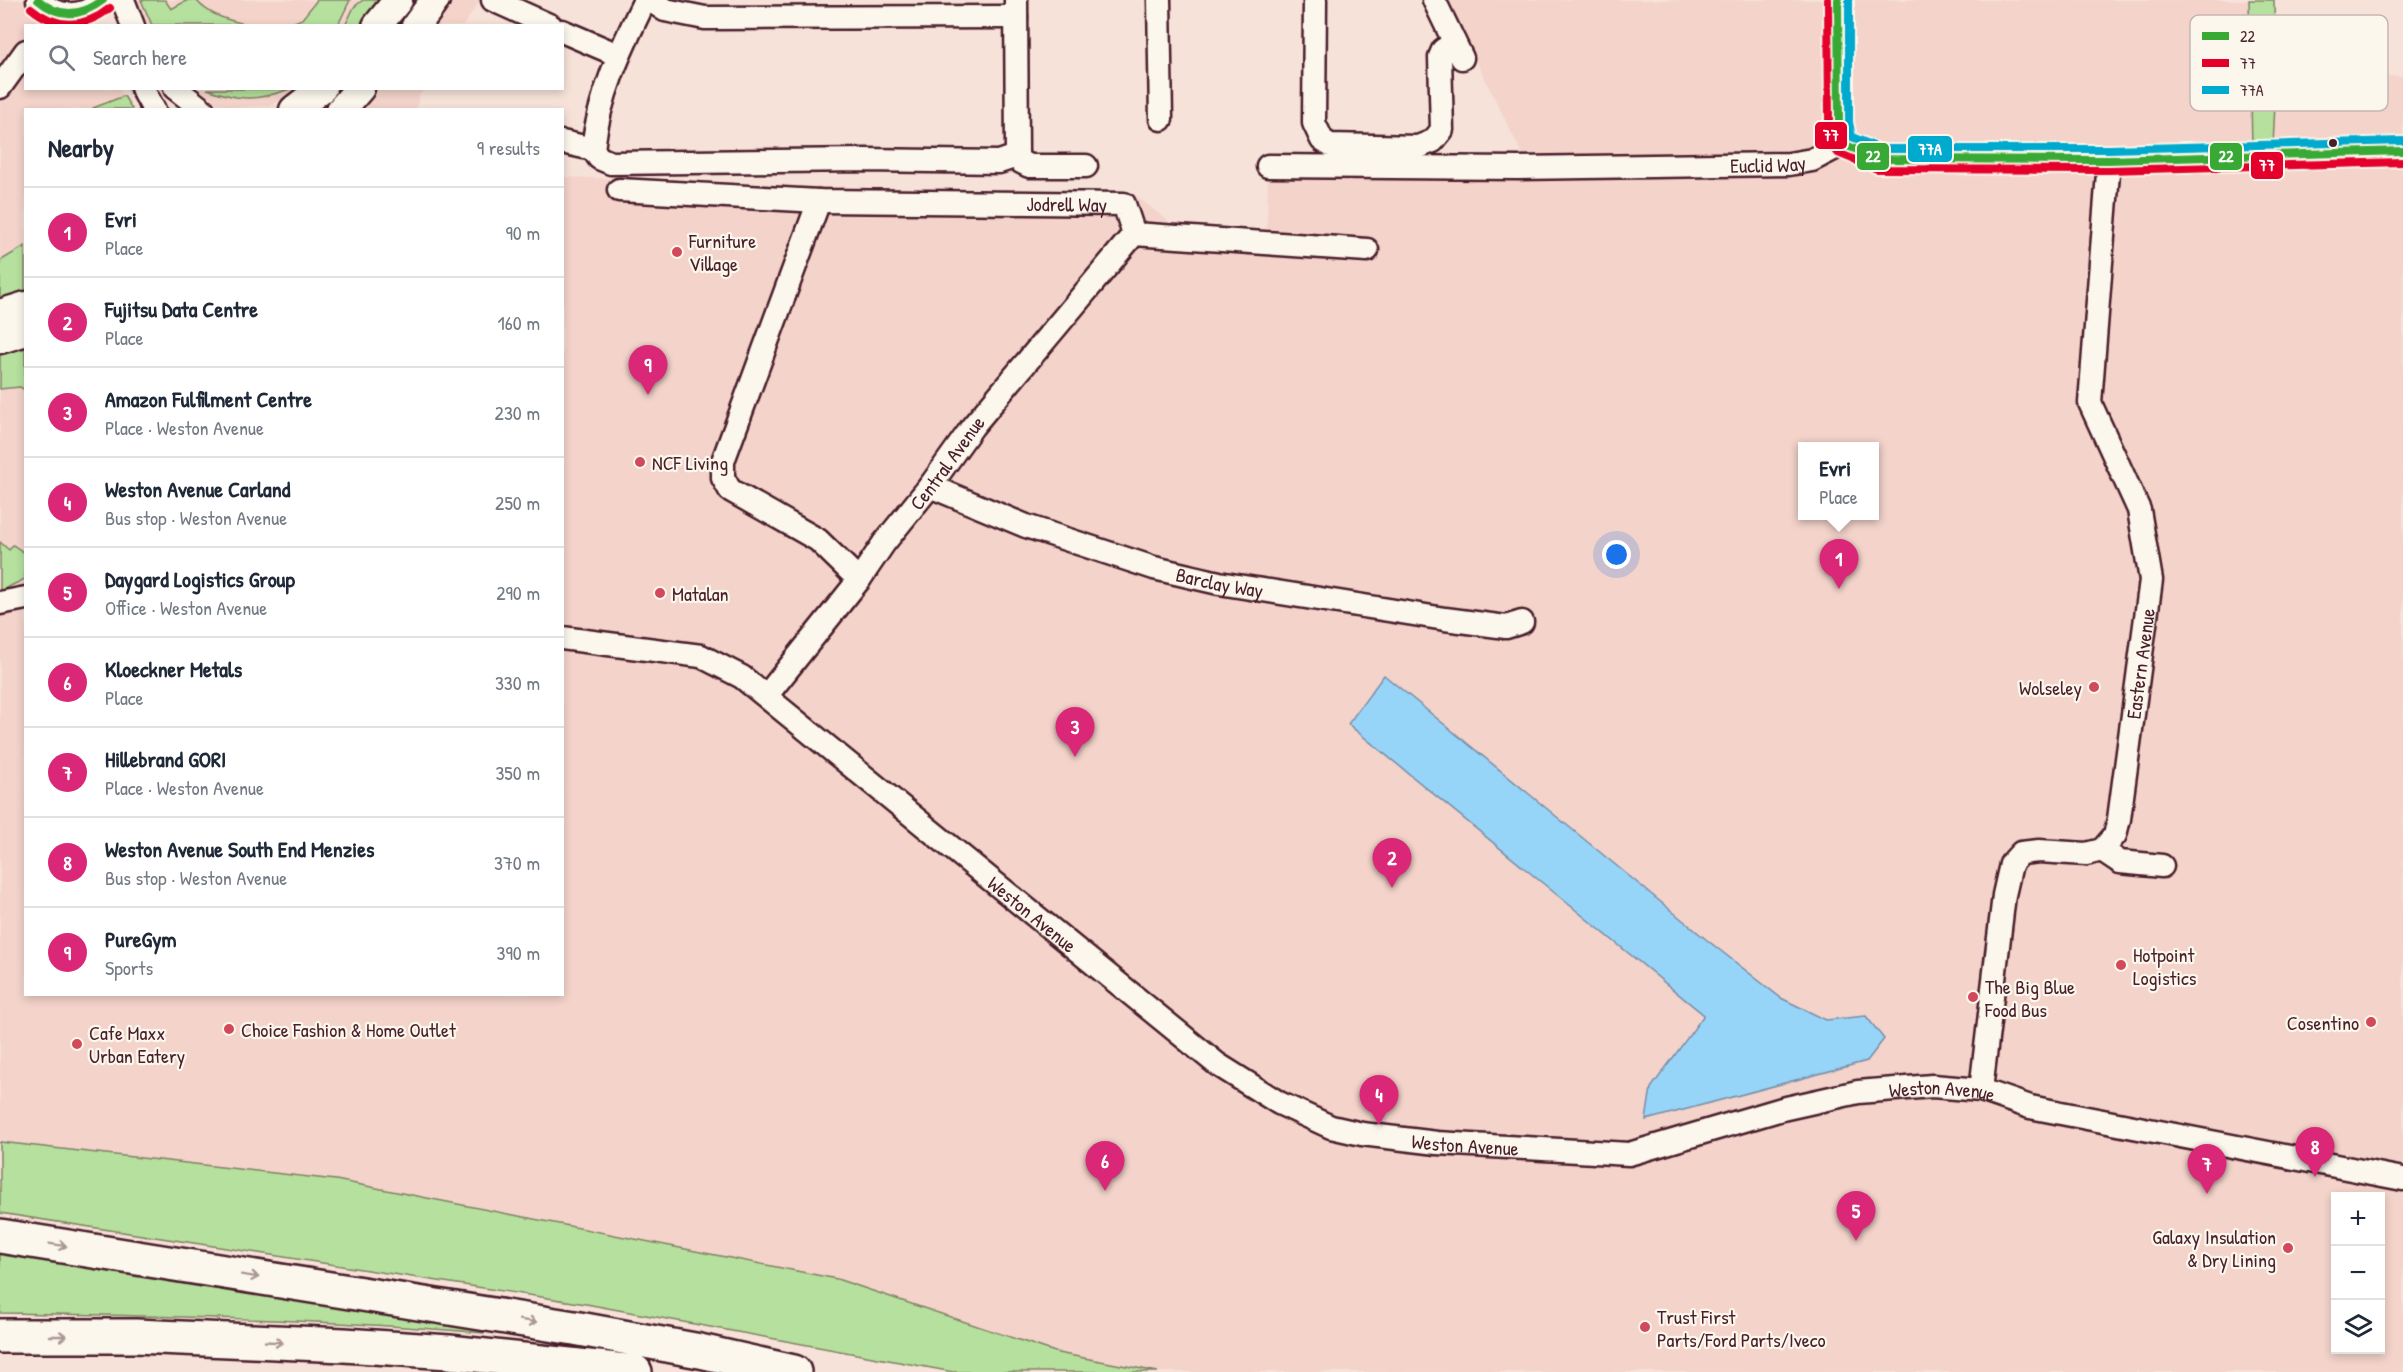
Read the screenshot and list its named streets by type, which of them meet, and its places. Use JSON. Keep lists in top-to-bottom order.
{
  "streets": {
    "street": [
      "Euclid Way",
      "Jodrell Way",
      "Central Avenue",
      "Barclay Way",
      "Eastern Avenue",
      "Weston Avenue"
    ]
  },
  "crossings": [
    ["Jodrell Way", "Central Avenue"],
    ["Central Avenue", "Barclay Way"],
    ["Central Avenue", "Weston Avenue"]
  ],
  "places": [
    "Furniture Village",
    "NCF Living",
    "Matalan",
    "Wolseley",
    "Hotpoint Logistics",
    "The Big Blue Food Bus",
    "Cosentino",
    "Choice Fashion & Home Outlet",
    "Cafe Maxx Urban Eatery",
    "Galaxy Insulation & Dry Lining",
    "Trust First Parts/Ford Parts/Iveco"
  ],
  "lines": ["transit line 22", "transit line 77", "transit line 77A"],
  "legend": ["22", "77", "77A"],
  "page": {
    "search": "Search here",
    "heading": ["Nearby", "9 results"],
    "list": [
      {
        "mark": "1",
        "name": "Evri",
        "note": "Place",
        "value": "90 m"
      },
      {
        "mark": "2",
        "name": "Fujitsu Data Centre",
        "note": "Place",
        "value": "160 m"
      },
      {
        "mark": "3",
        "name": "Amazon Fulfilment Centre",
        "note": "Place · Weston Avenue",
        "value": "230 m"
      },
      {
        "mark": "4",
        "name": "Weston Avenue Carland",
        "note": "Bus stop · Weston Avenue",
        "value": "250 m"
      },
      {
        "mark": "5",
        "name": "Daygard Logistics Group",
        "note": "Office · Weston Avenue",
        "value": "290 m"
      },
      {
        "mark": "6",
        "name": "Kloeckner Metals",
        "note": "Place",
        "value": "330 m"
      },
      {
        "mark": "7",
        "name": "Hillebrand GORI",
        "note": "Place · Weston Avenue",
        "value": "350 m"
      },
      {
        "mark": "8",
        "name": "Weston Avenue South End Menzies",
        "note": "Bus stop · Weston Avenue",
        "value": "370 m"
      },
      {
        "mark": "9",
        "name": "PureGym",
        "note": "Sports",
        "value": "390 m"
      }
    ],
    "pins": [
      "9",
      "1",
      "3",
      "2",
      "4",
      "8",
      "6",
      "7",
      "5"
    ],
    "popup": ["Evri", "Place"],
    "map_buttons": ["+", "−"]
  }
}
